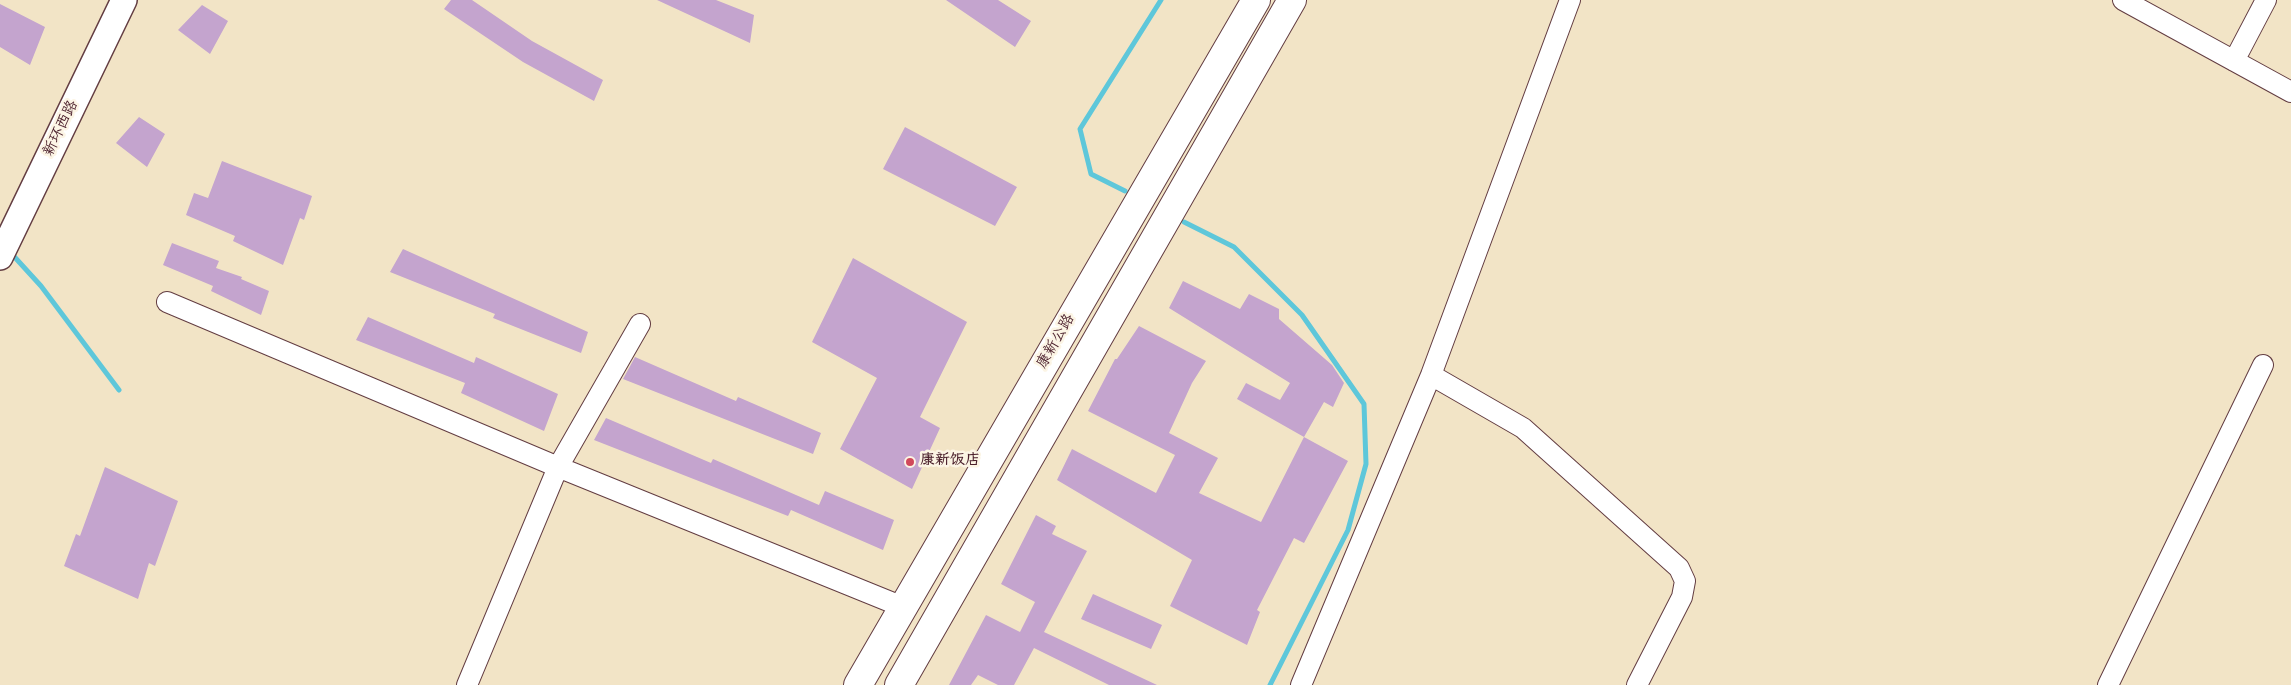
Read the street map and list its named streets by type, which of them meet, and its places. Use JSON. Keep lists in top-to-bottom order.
{
  "streets": {
    "main road": ["康新公路"],
    "street": ["新环西路"]
  },
  "places": ["康新饭店"]
}
